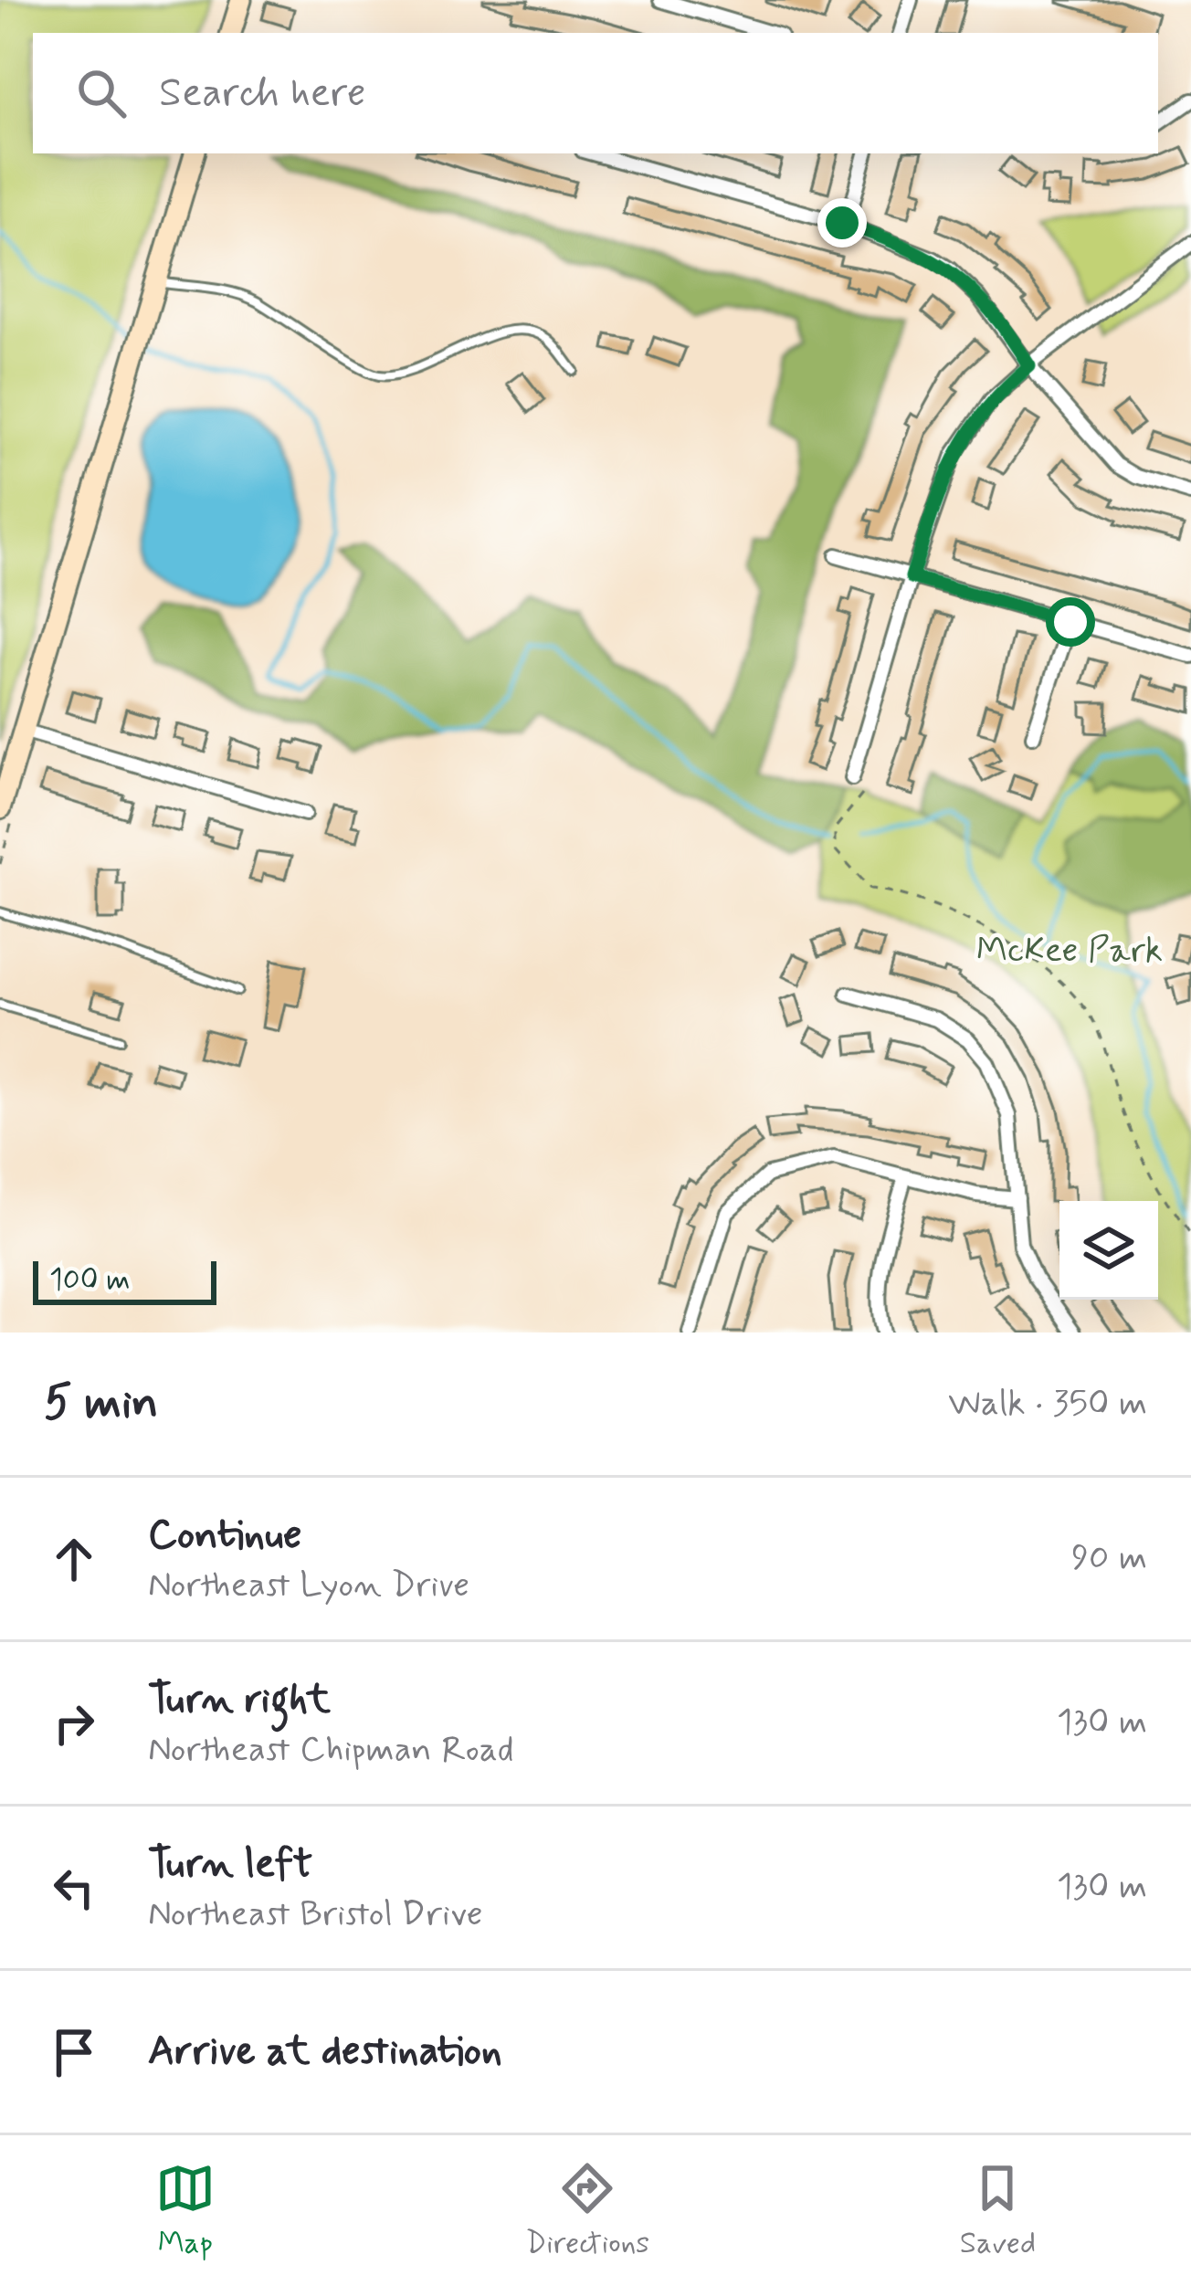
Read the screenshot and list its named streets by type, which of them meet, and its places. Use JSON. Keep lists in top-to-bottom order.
{
  "parks": ["McKee Park"],
  "scale_bar": "100 m",
  "page": {
    "search": "Search here",
    "scale": "100 m",
    "heading": ["5 min", "Walk · 350 m"],
    "list": [
      ["Continue", "Northeast Lyon Drive", "90 m"],
      ["Turn right", "Northeast Chipman Road", "130 m"],
      ["Turn left", "Northeast Bristol Drive", "130 m"],
      "Arrive at destination"
    ],
    "nav": ["Map", "Directions", "Saved"]
  }
}
